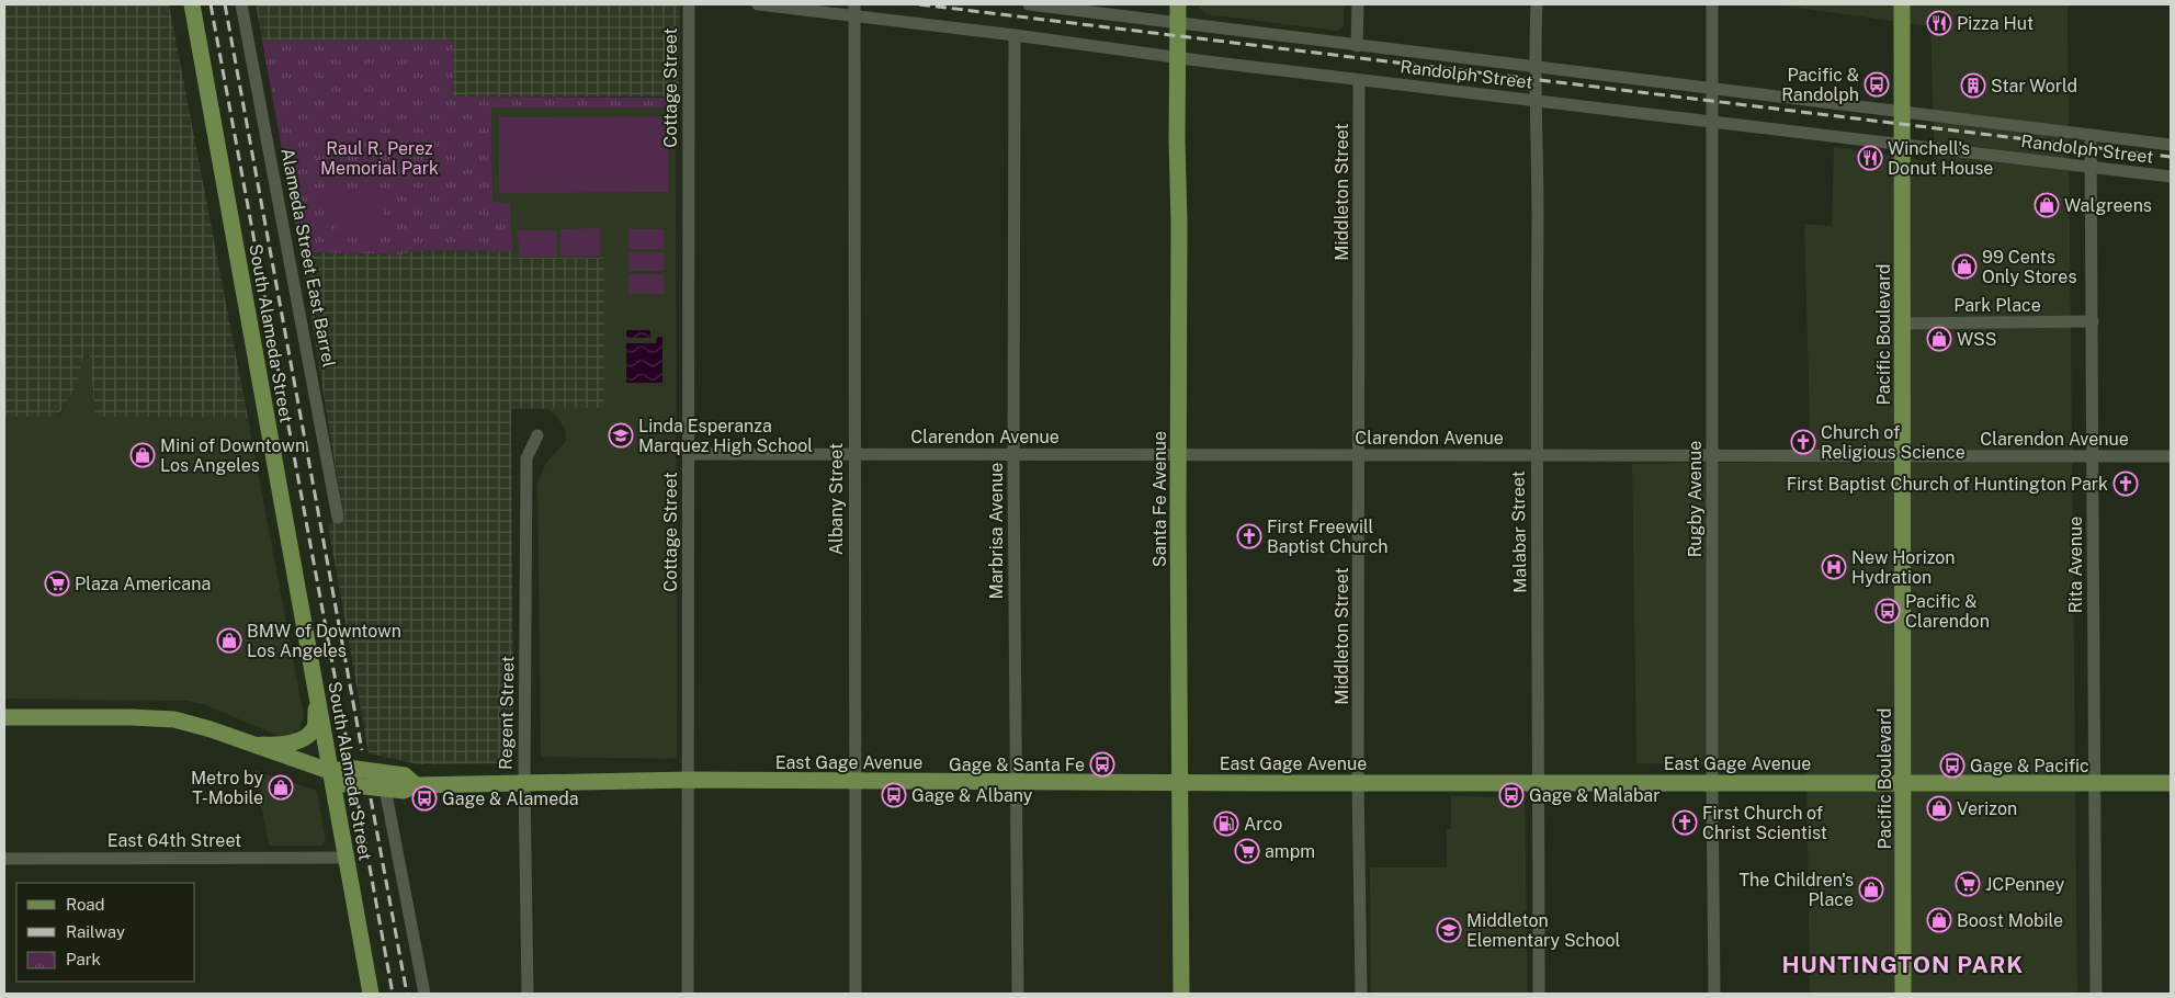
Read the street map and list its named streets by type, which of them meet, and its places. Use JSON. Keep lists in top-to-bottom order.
{
  "streets": {
    "main road": [
      "South Alameda Street",
      "Pacific Boulevard",
      "Santa Fe Avenue",
      "East Gage Avenue"
    ],
    "street": [
      "Randolph Street",
      "Cottage Street",
      "Middleton Street",
      "Alameda Street East Barrel",
      "Park Place",
      "Clarendon Avenue",
      "Albany Street",
      "Rugby Avenue",
      "Marbrisa Avenue",
      "Malabar Street",
      "Rita Avenue",
      "Regent Street",
      "East 64th Street"
    ]
  },
  "crossings": [
    ["Randolph Street", "Middleton Street"],
    ["Randolph Street", "Pacific Boulevard"],
    ["Randolph Street", "Albany Street"],
    ["Randolph Street", "Santa Fe Avenue"],
    ["Randolph Street", "Rugby Avenue"],
    ["Randolph Street", "Marbrisa Avenue"],
    ["Randolph Street", "Malabar Street"],
    ["Randolph Street", "Rita Avenue"],
    ["Cottage Street", "Clarendon Avenue"],
    ["Cottage Street", "East Gage Avenue"],
    ["Middleton Street", "Clarendon Avenue"],
    ["Middleton Street", "East Gage Avenue"],
    ["Park Place", "Pacific Boulevard"],
    ["Park Place", "Rita Avenue"],
    ["South Alameda Street", "East Gage Avenue"],
    ["South Alameda Street", "East 64th Street"],
    ["Pacific Boulevard", "Clarendon Avenue"],
    ["Pacific Boulevard", "East Gage Avenue"],
    ["Clarendon Avenue", "Albany Street"],
    ["Clarendon Avenue", "Santa Fe Avenue"],
    ["Clarendon Avenue", "Rugby Avenue"],
    ["Clarendon Avenue", "Marbrisa Avenue"],
    ["Clarendon Avenue", "Malabar Street"],
    ["Clarendon Avenue", "Rita Avenue"],
    ["Albany Street", "East Gage Avenue"],
    ["Santa Fe Avenue", "East Gage Avenue"],
    ["Rugby Avenue", "East Gage Avenue"],
    ["Marbrisa Avenue", "East Gage Avenue"],
    ["Malabar Street", "East Gage Avenue"],
    ["Rita Avenue", "East Gage Avenue"],
    ["Regent Street", "East Gage Avenue"]
  ],
  "districts": ["HUNTINGTON PARK"],
  "parks": ["Raul R. Perez Memorial Park"],
  "places": {
    "restaurant": ["Pizza Hut", "Winchell's Donut House"],
    "bus stop": [
      "Pacific & Randolph",
      "Pacific & Clarendon",
      "Gage & Santa Fe",
      "Gage & Pacific",
      "Gage & Albany",
      "Gage & Malabar",
      "Gage & Alameda"
    ],
    "building": ["Star World"],
    "shop": [
      "Walgreens",
      "99 Cents Only Stores",
      "WSS",
      "Mini of Downtown Los Angeles",
      "BMW of Downtown Los Angeles",
      "Metro by T-Mobile",
      "Verizon",
      "The Children's Place",
      "Boost Mobile"
    ],
    "school or university": ["Linda Esperanza Marquez High School", "Middleton Elementary School"],
    "church": [
      "Church of Religious Science",
      "First Baptist Church of Huntington Park",
      "First Freewill Baptist Church",
      "First Church of Christ Scientist"
    ],
    "hospital": ["New Horizon Hydration"],
    "supermarket": ["Plaza Americana", "ampm", "JCPenney"],
    "fuel station": ["Arco"]
  },
  "legend": ["Road", "Railway", "Park"]
}
